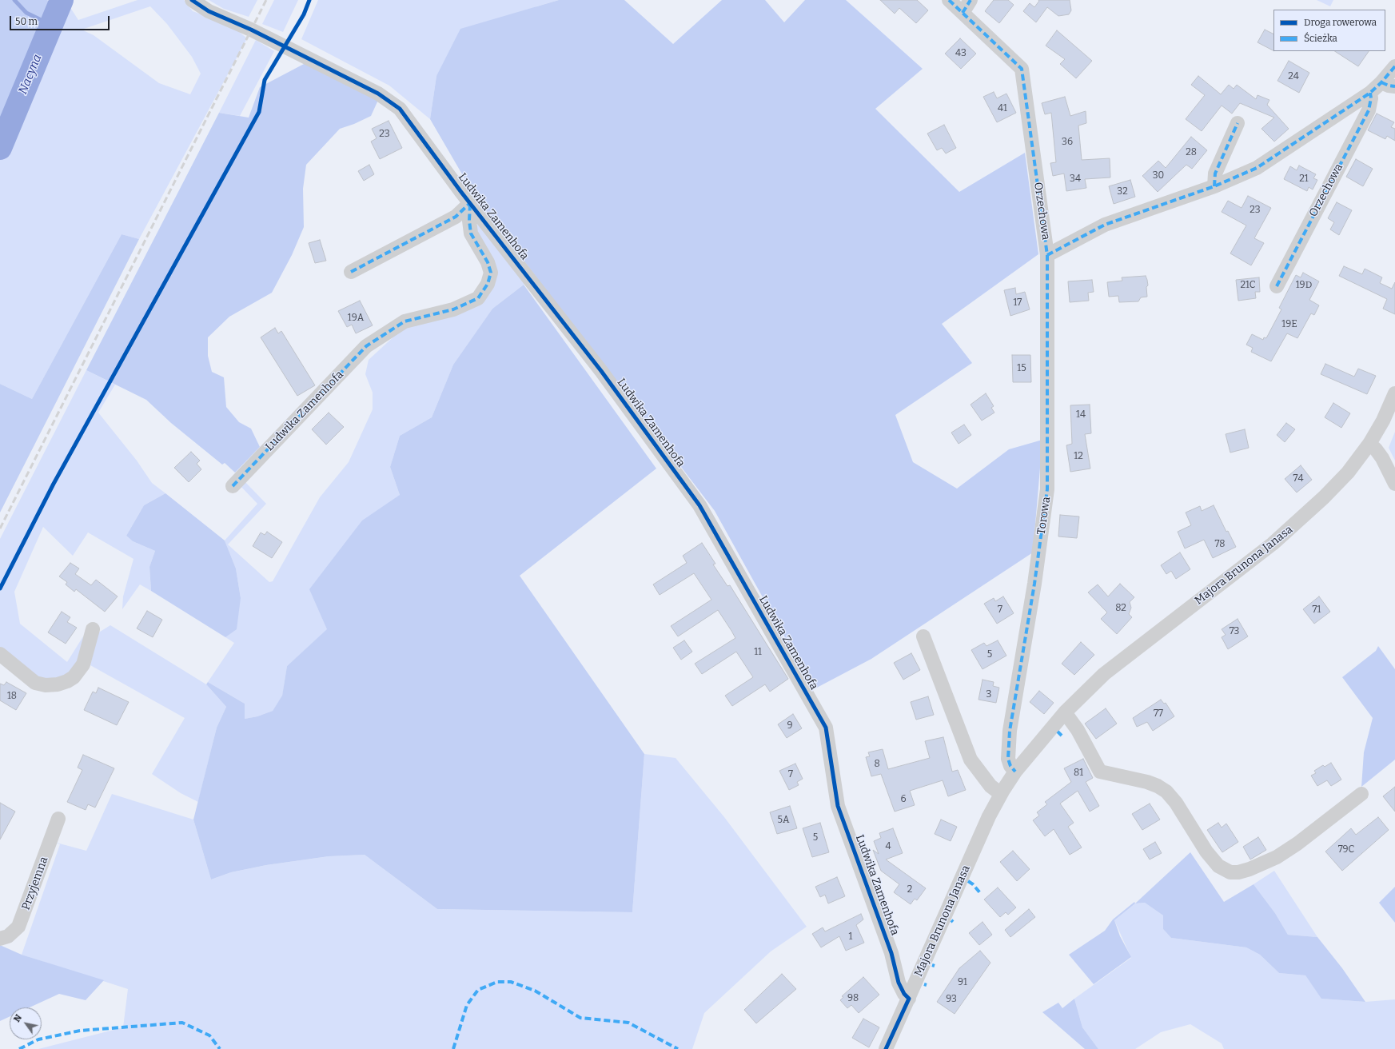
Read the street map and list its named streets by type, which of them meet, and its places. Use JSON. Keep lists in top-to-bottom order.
{
  "streets": {
    "street": [
      "Orzechowa",
      "Ludwika Zamenhofa",
      "Torowa",
      "Majora Brunona Janasa",
      "Przyjemna"
    ]
  },
  "crossings": [
    ["Orzechowa", "Torowa"],
    ["Ludwika Zamenhofa", "Majora Brunona Janasa"],
    ["Torowa", "Majora Brunona Janasa"]
  ],
  "water": ["Nacyna"],
  "house_numbers": [
    "43",
    "24",
    "41",
    "23",
    "36",
    "28",
    "30",
    "34",
    "21",
    "32",
    "23",
    "21C",
    "19D",
    "17",
    "19A",
    "19E",
    "15",
    "14",
    "12",
    "74",
    "78",
    "82",
    "7",
    "71",
    "73",
    "11",
    "5",
    "3",
    "18",
    "77",
    "9",
    "8",
    "81",
    "7",
    "6",
    "5A",
    "5",
    "4",
    "79C",
    "2",
    "1",
    "91",
    "98",
    "93"
  ],
  "legend": ["Droga rowerowa", "Ścieżka"],
  "scale_bar": "50 m",
  "north": "top left"
}
